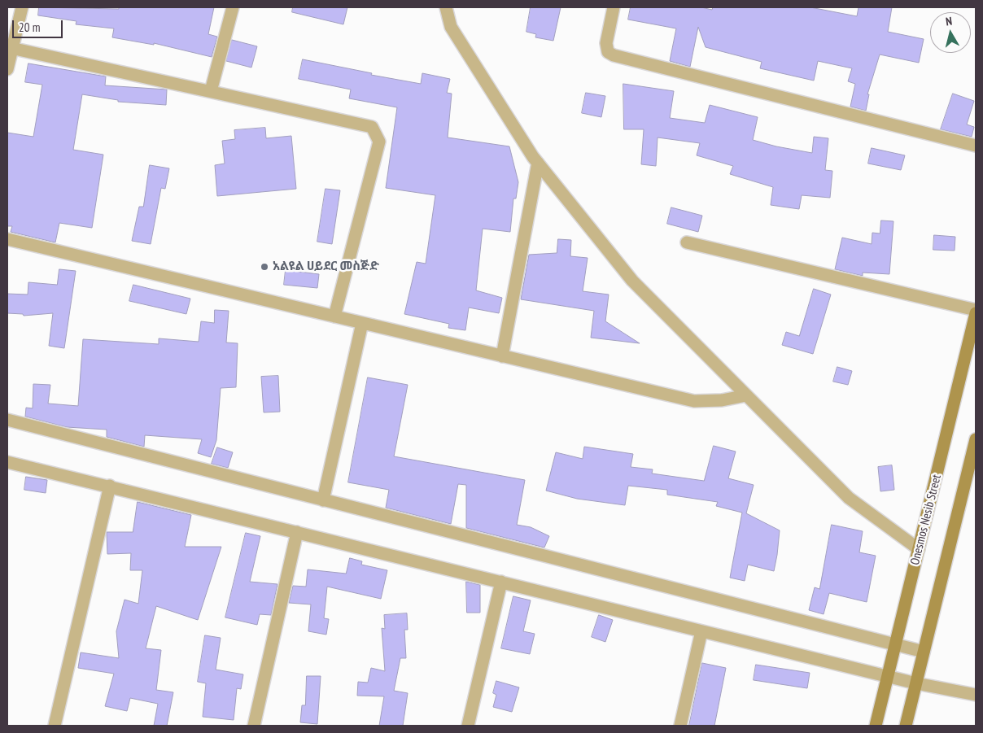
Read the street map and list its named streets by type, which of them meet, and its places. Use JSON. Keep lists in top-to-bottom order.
{
  "streets": {
    "street": ["Onesmos Nesib Street"]
  },
  "places": ["አልዩል ሀይደር መስጅድ"],
  "scale_bar": "20 m",
  "north": "top"
}
